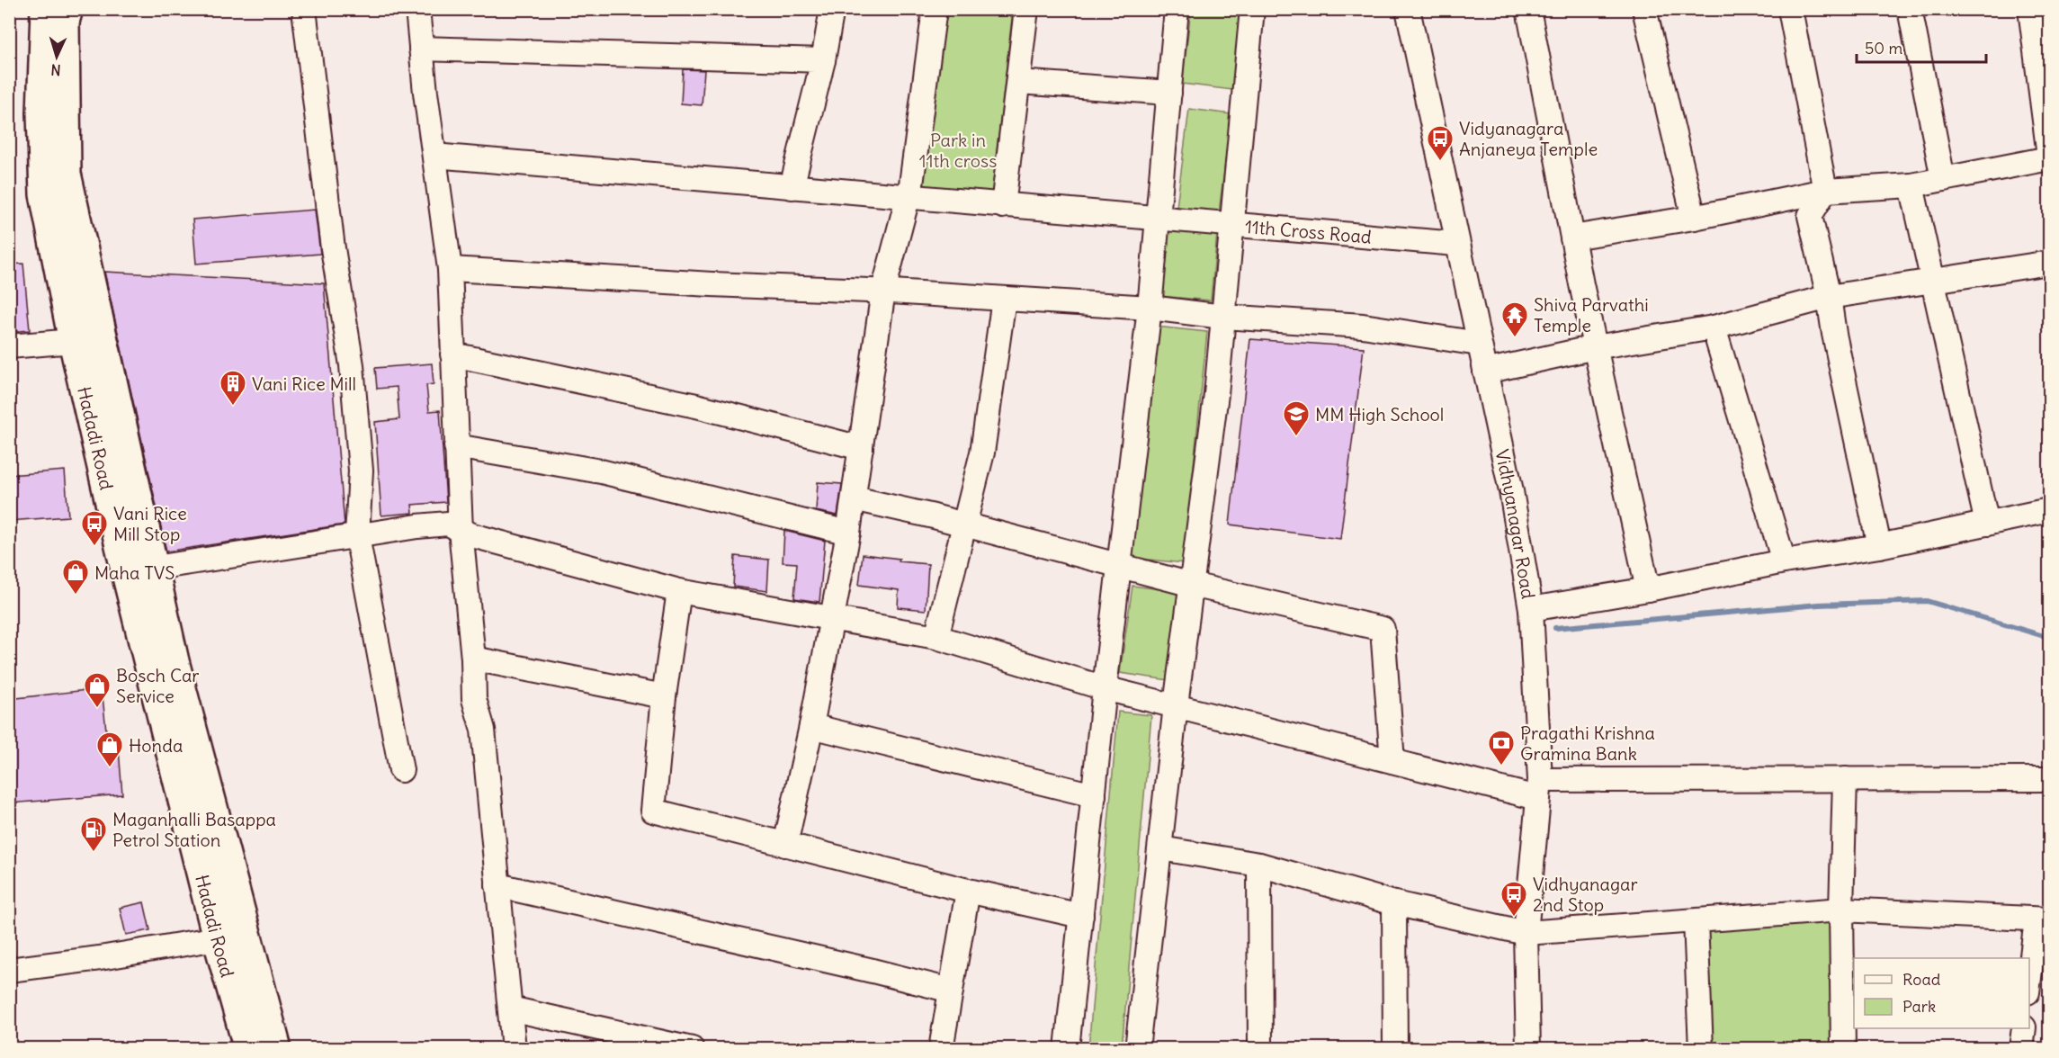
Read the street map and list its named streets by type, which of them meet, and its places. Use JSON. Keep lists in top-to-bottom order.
{
  "streets": {
    "main road": ["Hadadi Road"],
    "street": ["11th Cross Road", "Vidhyanagar Road"]
  },
  "crossings": [
    ["11th Cross Road", "Vidhyanagar Road"]
  ],
  "parks": ["Park in 11th cross"],
  "places": {
    "bus stop": ["Vidyanagara Anjaneya Temple", "Vani Rice Mill Stop", "Vidhyanagar 2nd Stop"],
    "temple": ["Shiva Parvathi Temple"],
    "building": ["Vani Rice Mill"],
    "school or university": ["MM High School"],
    "shop": ["Maha TVS", "Bosch Car Service", "Honda"],
    "bank": ["Pragathi Krishna Gramina Bank"],
    "fuel station": ["Maganhalli Basappa Petrol Station"]
  },
  "legend": ["Road", "Park"],
  "scale_bar": "50 m",
  "north": "bottom"
}
